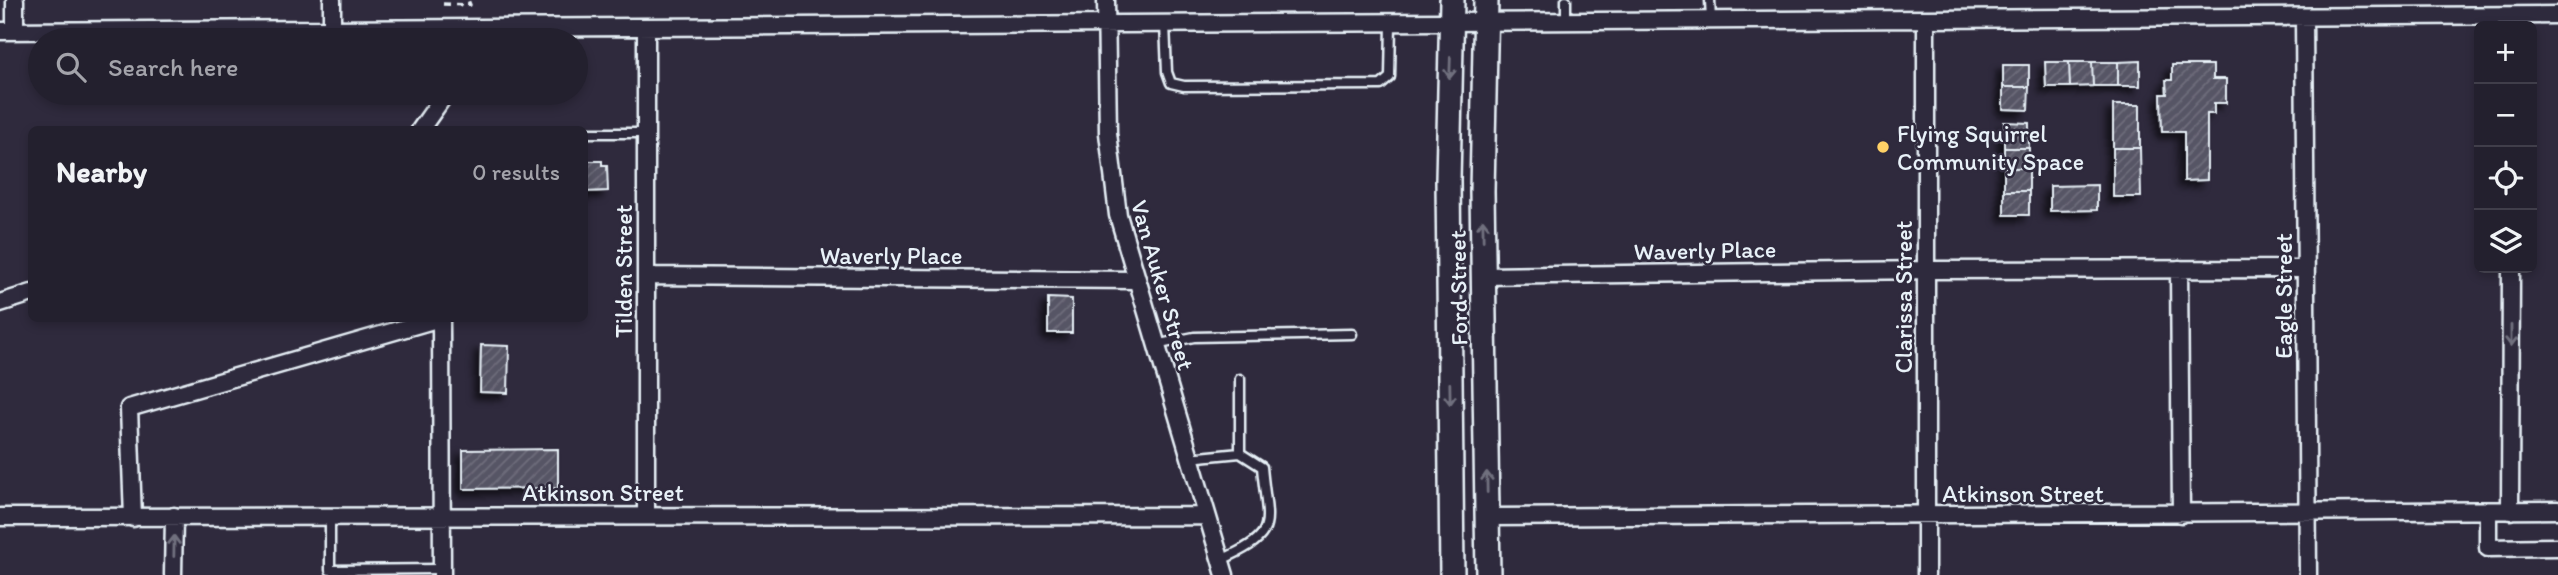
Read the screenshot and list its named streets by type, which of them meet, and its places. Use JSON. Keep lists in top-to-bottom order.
{
  "streets": {
    "main road": ["Ford Street"],
    "street": [
      "Waverly Place",
      "Tilden Street",
      "Van Auker Street",
      "Eagle Street",
      "Clarissa Street",
      "Atkinson Street"
    ]
  },
  "crossings": [
    ["Waverly Place", "Tilden Street"],
    ["Waverly Place", "Van Auker Street"],
    ["Waverly Place", "Ford Street"],
    ["Waverly Place", "Eagle Street"],
    ["Waverly Place", "Clarissa Street"],
    ["Tilden Street", "Atkinson Street"],
    ["Van Auker Street", "Atkinson Street"],
    ["Ford Street", "Atkinson Street"],
    ["Eagle Street", "Atkinson Street"],
    ["Clarissa Street", "Atkinson Street"]
  ],
  "places": ["Flying Squirrel Community Space"],
  "page": {
    "map_buttons": ["+", "−"],
    "search": "Search here",
    "heading": ["Nearby", "0 results"]
  }
}
